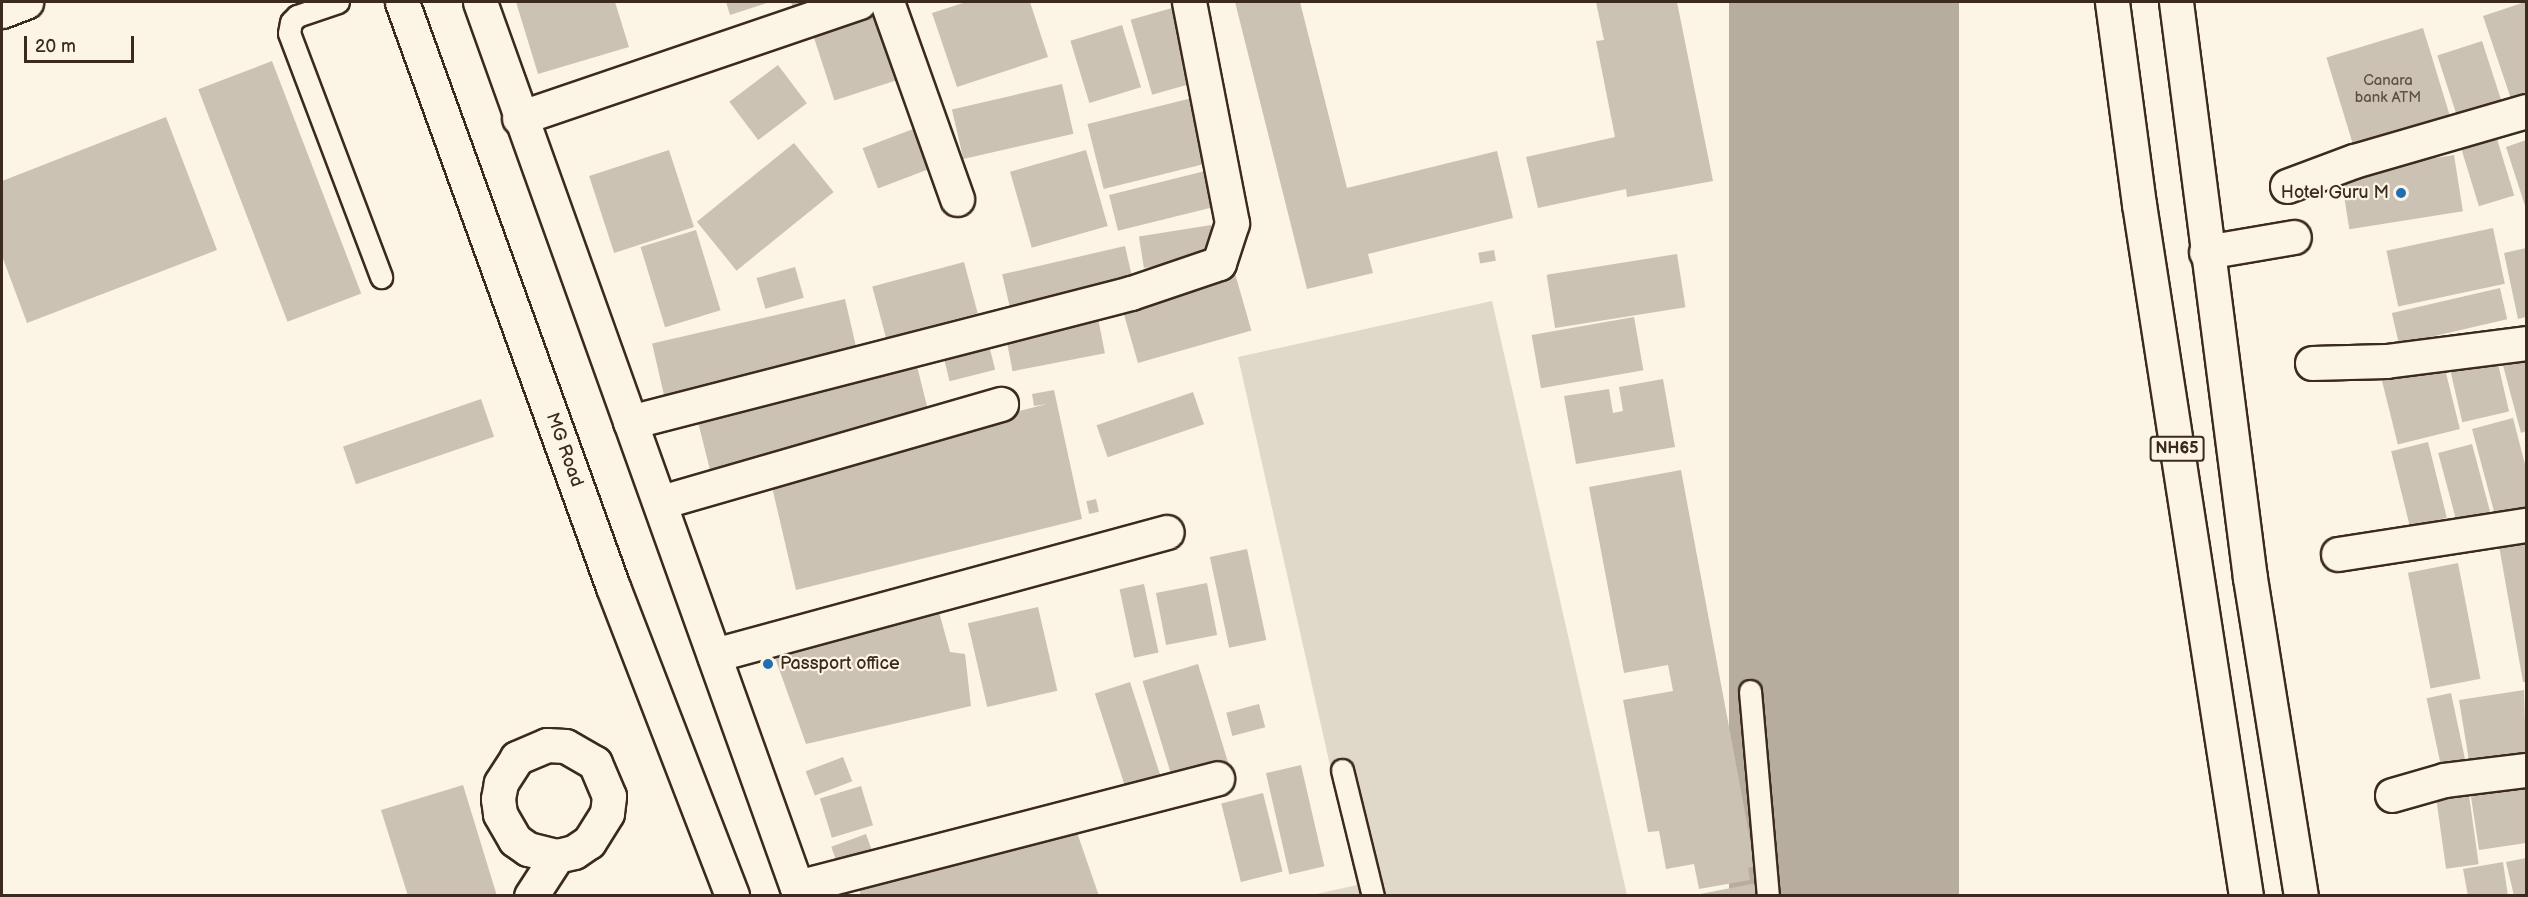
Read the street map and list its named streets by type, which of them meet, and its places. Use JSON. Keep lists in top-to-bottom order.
{
  "streets": {
    "main road": ["NH65", "MG Road"]
  },
  "places": ["Hotel Guru M", "Passport office"],
  "house_numbers": ["Canara bank ATM"],
  "scale_bar": "20 m"
}
